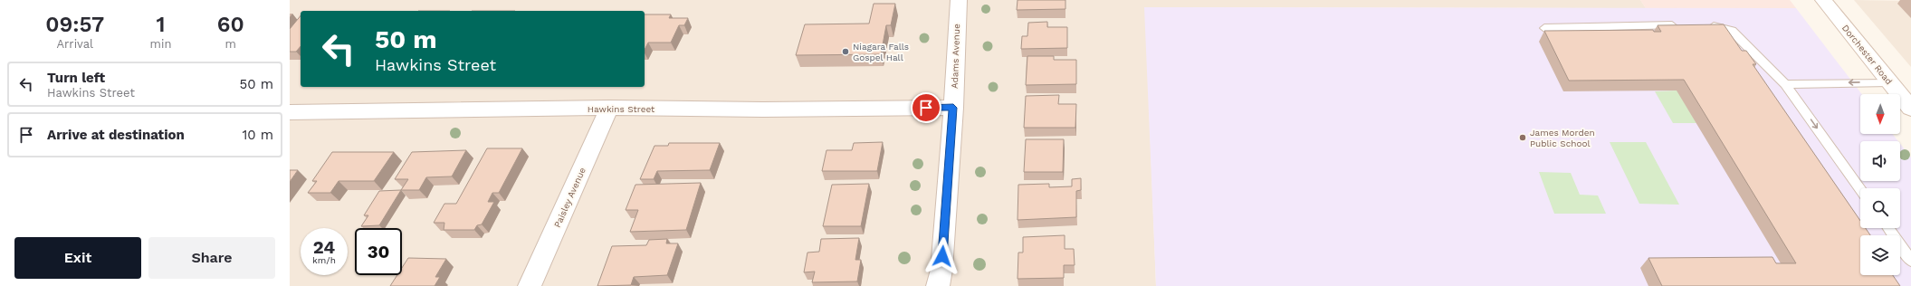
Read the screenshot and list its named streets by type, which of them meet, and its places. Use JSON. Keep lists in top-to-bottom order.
{
  "streets": {
    "street": [
      "Dorchester Road",
      "Adams Avenue",
      "Hawkins Street",
      "Paisley Avenue"
    ]
  },
  "crossings": [
    ["Adams Avenue", "Hawkins Street"],
    ["Hawkins Street", "Paisley Avenue"]
  ],
  "places": ["Niagara Falls Gospel Hall", "James Morden Public School"],
  "north": "bottom",
  "page": {
    "eta": [
      "09:57",
      "Arrival",
      "1",
      "min",
      "60",
      "m"
    ],
    "turn": ["50 m", "Hawkins Street"],
    "list": [
      {
        "name": "Turn left",
        "note": "Hawkins Street",
        "value": "50 m"
      },
      {
        "name": "Arrive at destination",
        "value": "10 m"
      }
    ],
    "speed": "24 km/h",
    "limit": "30",
    "buttons": ["Exit", "Share"]
  }
}
